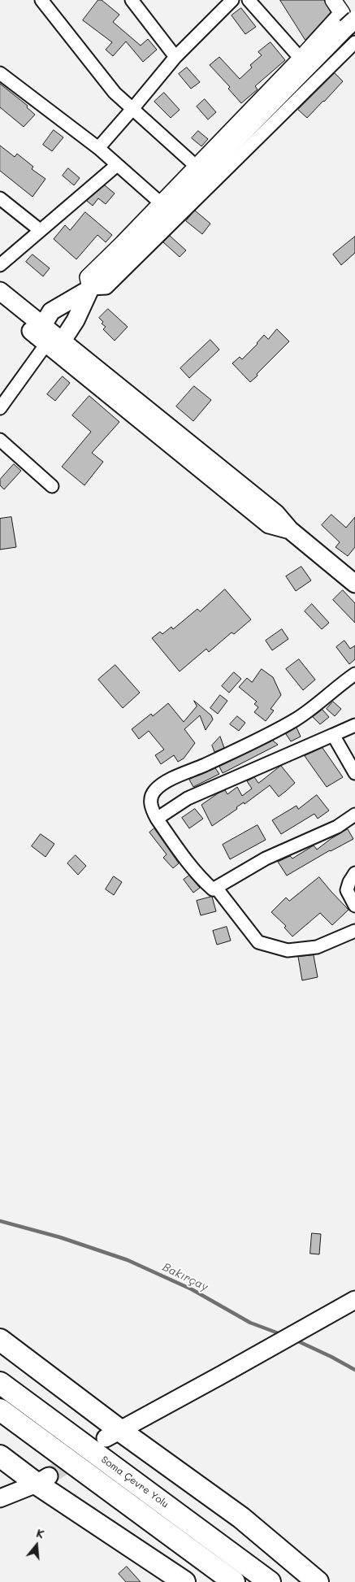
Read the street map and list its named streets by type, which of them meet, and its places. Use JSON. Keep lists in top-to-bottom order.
{
  "streets": {
    "highway": ["Soma Çevre Yolu"]
  },
  "water": ["Bakırçay"],
  "north": "top"
}
